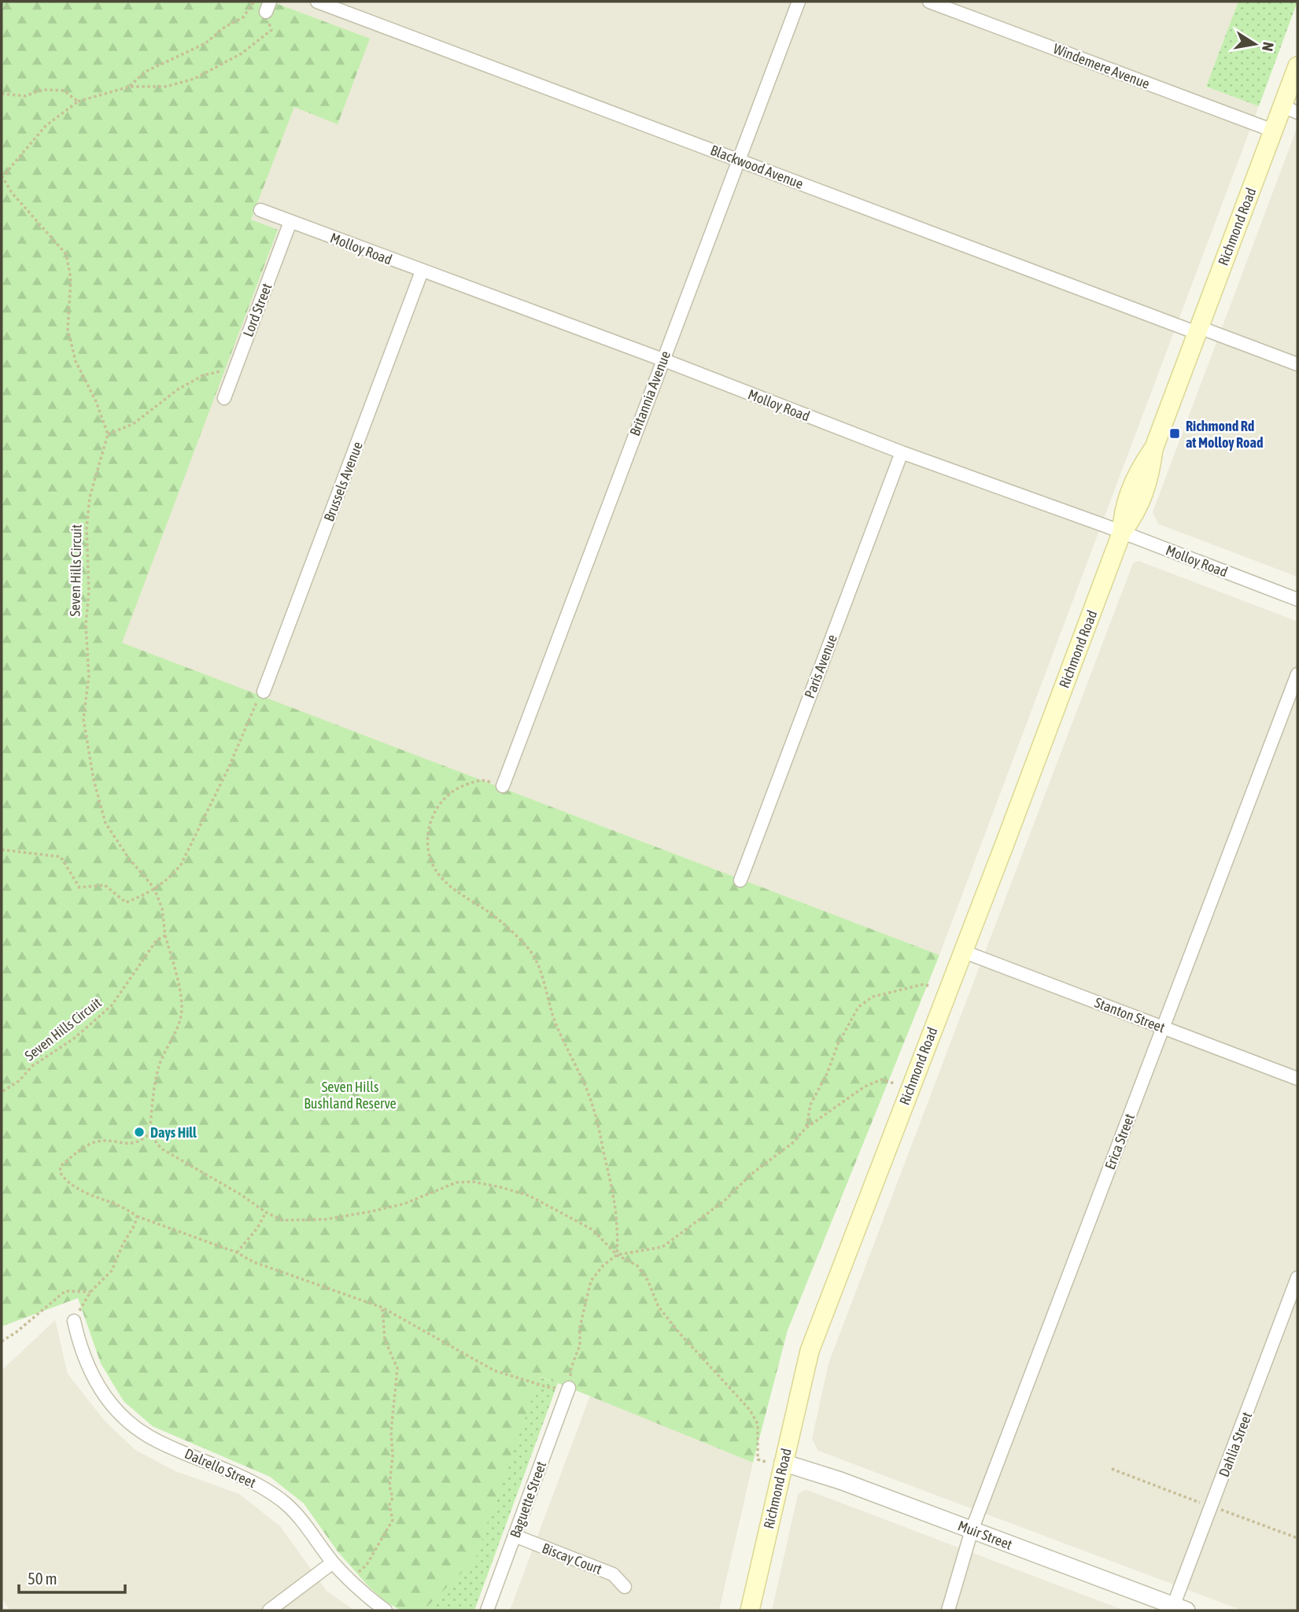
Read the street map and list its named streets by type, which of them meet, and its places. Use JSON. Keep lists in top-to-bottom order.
{
  "streets": {
    "main road": ["Richmond Road"],
    "street": [
      "Windemere Avenue",
      "Blackwood Avenue",
      "Molloy Road",
      "Lord Street",
      "Britannia Avenue",
      "Brussels Avenue",
      "Paris Avenue",
      "Stanton Street",
      "Erica Street",
      "Dahlia Street",
      "Dalrello Street",
      "Baguette Street",
      "Muir Street",
      "Biscay Court"
    ],
    "path": ["Seven Hills Circuit"]
  },
  "crossings": [
    ["Windemere Avenue", "Richmond Road"],
    ["Blackwood Avenue", "Richmond Road"],
    ["Blackwood Avenue", "Britannia Avenue"],
    ["Richmond Road", "Molloy Road"],
    ["Richmond Road", "Stanton Street"],
    ["Richmond Road", "Muir Street"],
    ["Molloy Road", "Lord Street"],
    ["Molloy Road", "Britannia Avenue"],
    ["Molloy Road", "Brussels Avenue"],
    ["Molloy Road", "Paris Avenue"],
    ["Stanton Street", "Erica Street"],
    ["Erica Street", "Muir Street"],
    ["Dahlia Street", "Muir Street"],
    ["Baguette Street", "Biscay Court"]
  ],
  "parks": ["Seven Hills Bushland Reserve"],
  "places": {
    "transit": ["Richmond Rd at Molloy Road"],
    "other": ["Days Hill"]
  },
  "scale_bar": "50 m",
  "north": "right"
}
